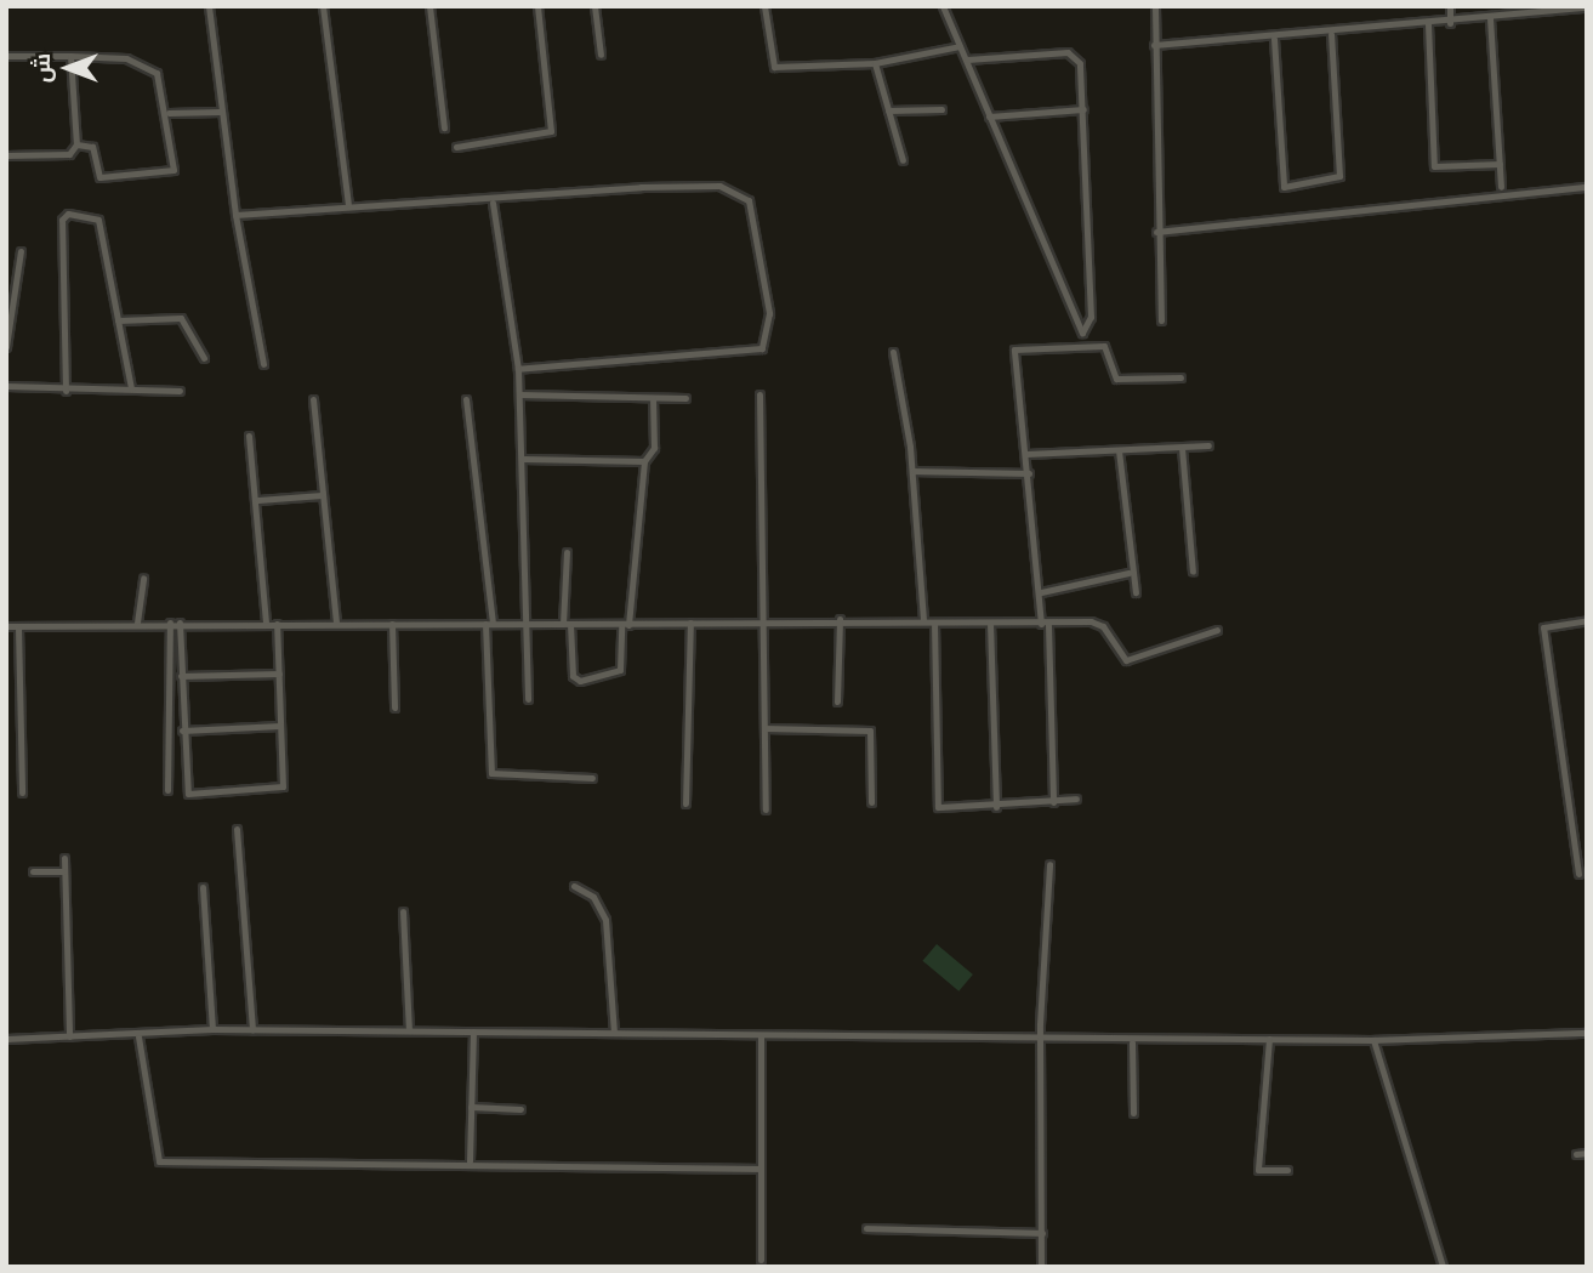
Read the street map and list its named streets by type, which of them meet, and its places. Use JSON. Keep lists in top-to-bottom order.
{
  "north": "left"
}
